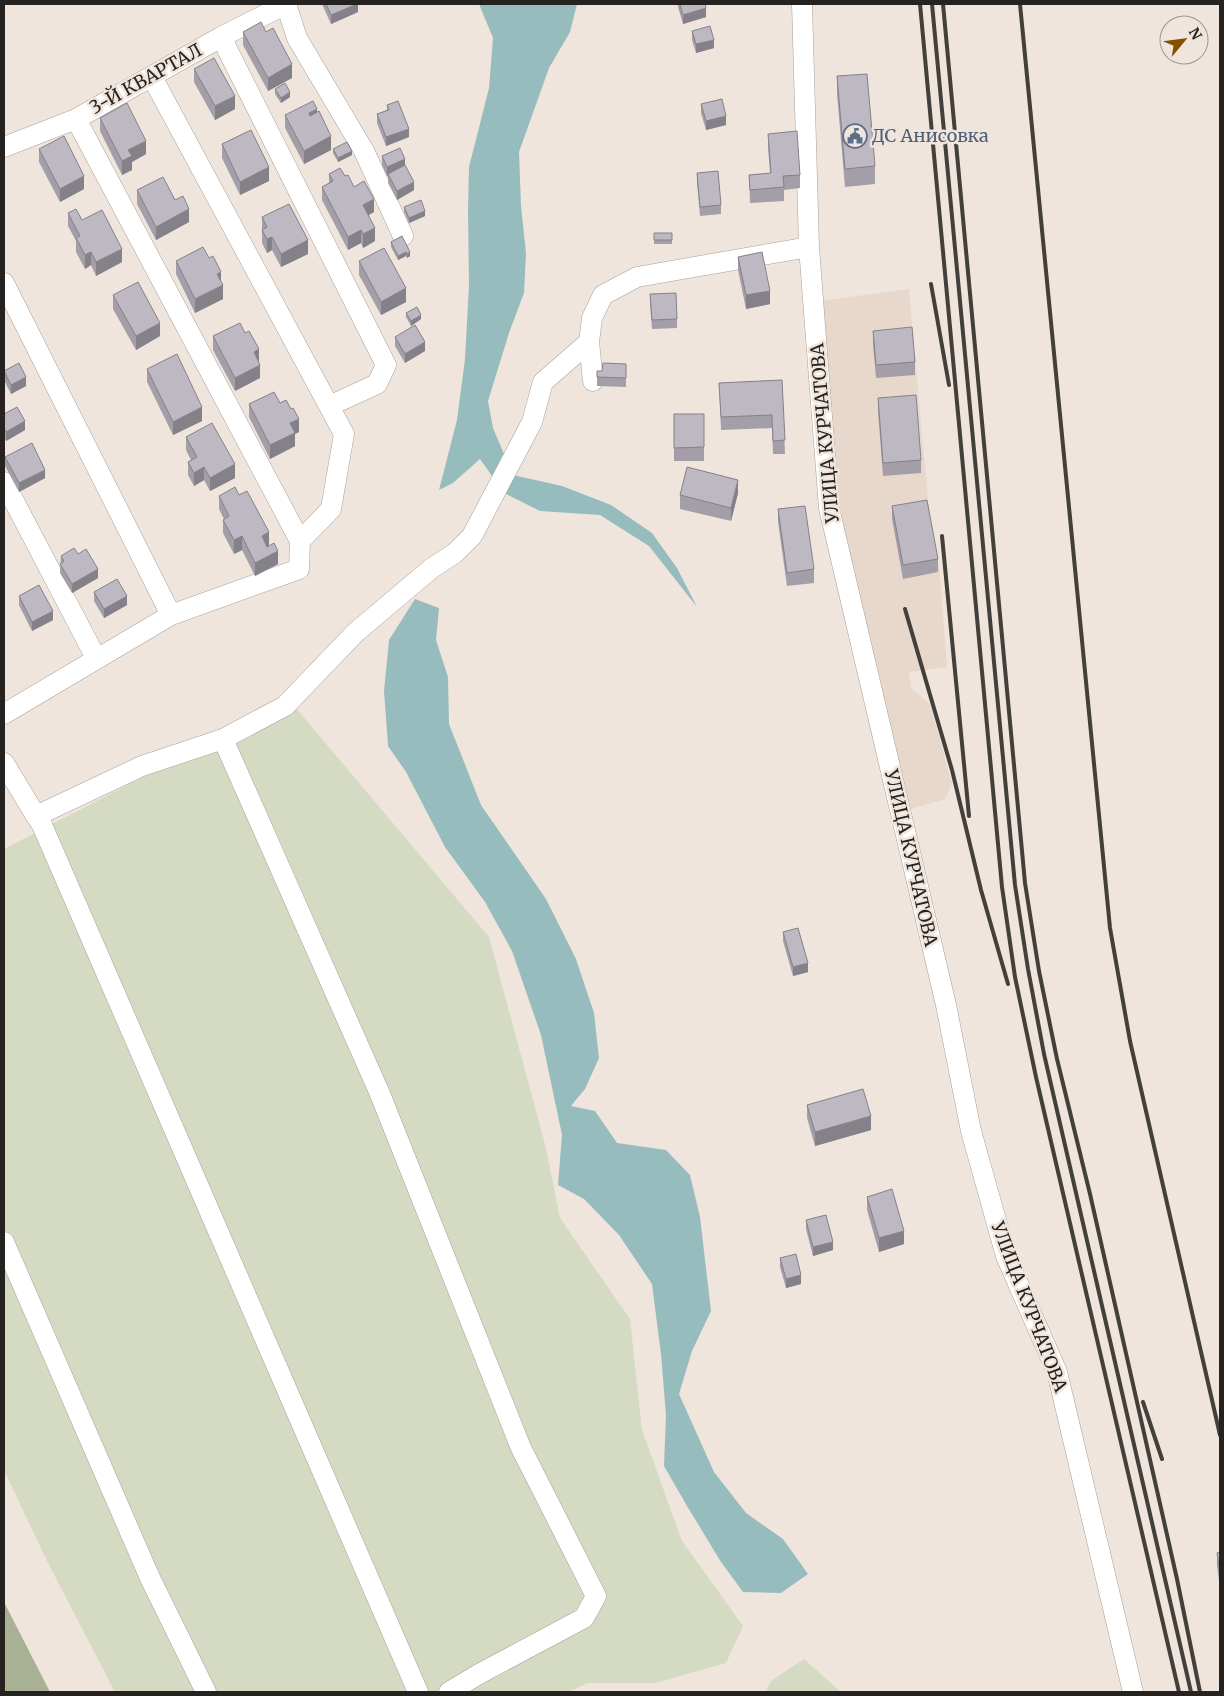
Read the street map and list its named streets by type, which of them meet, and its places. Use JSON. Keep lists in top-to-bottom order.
{
  "streets": {
    "street": ["3-Й КВАРТАЛ", "УЛИЦА КУРЧАТОВА"]
  },
  "places": {
    "public building": ["ДС Анисовка"]
  },
  "north": "top right"
}
